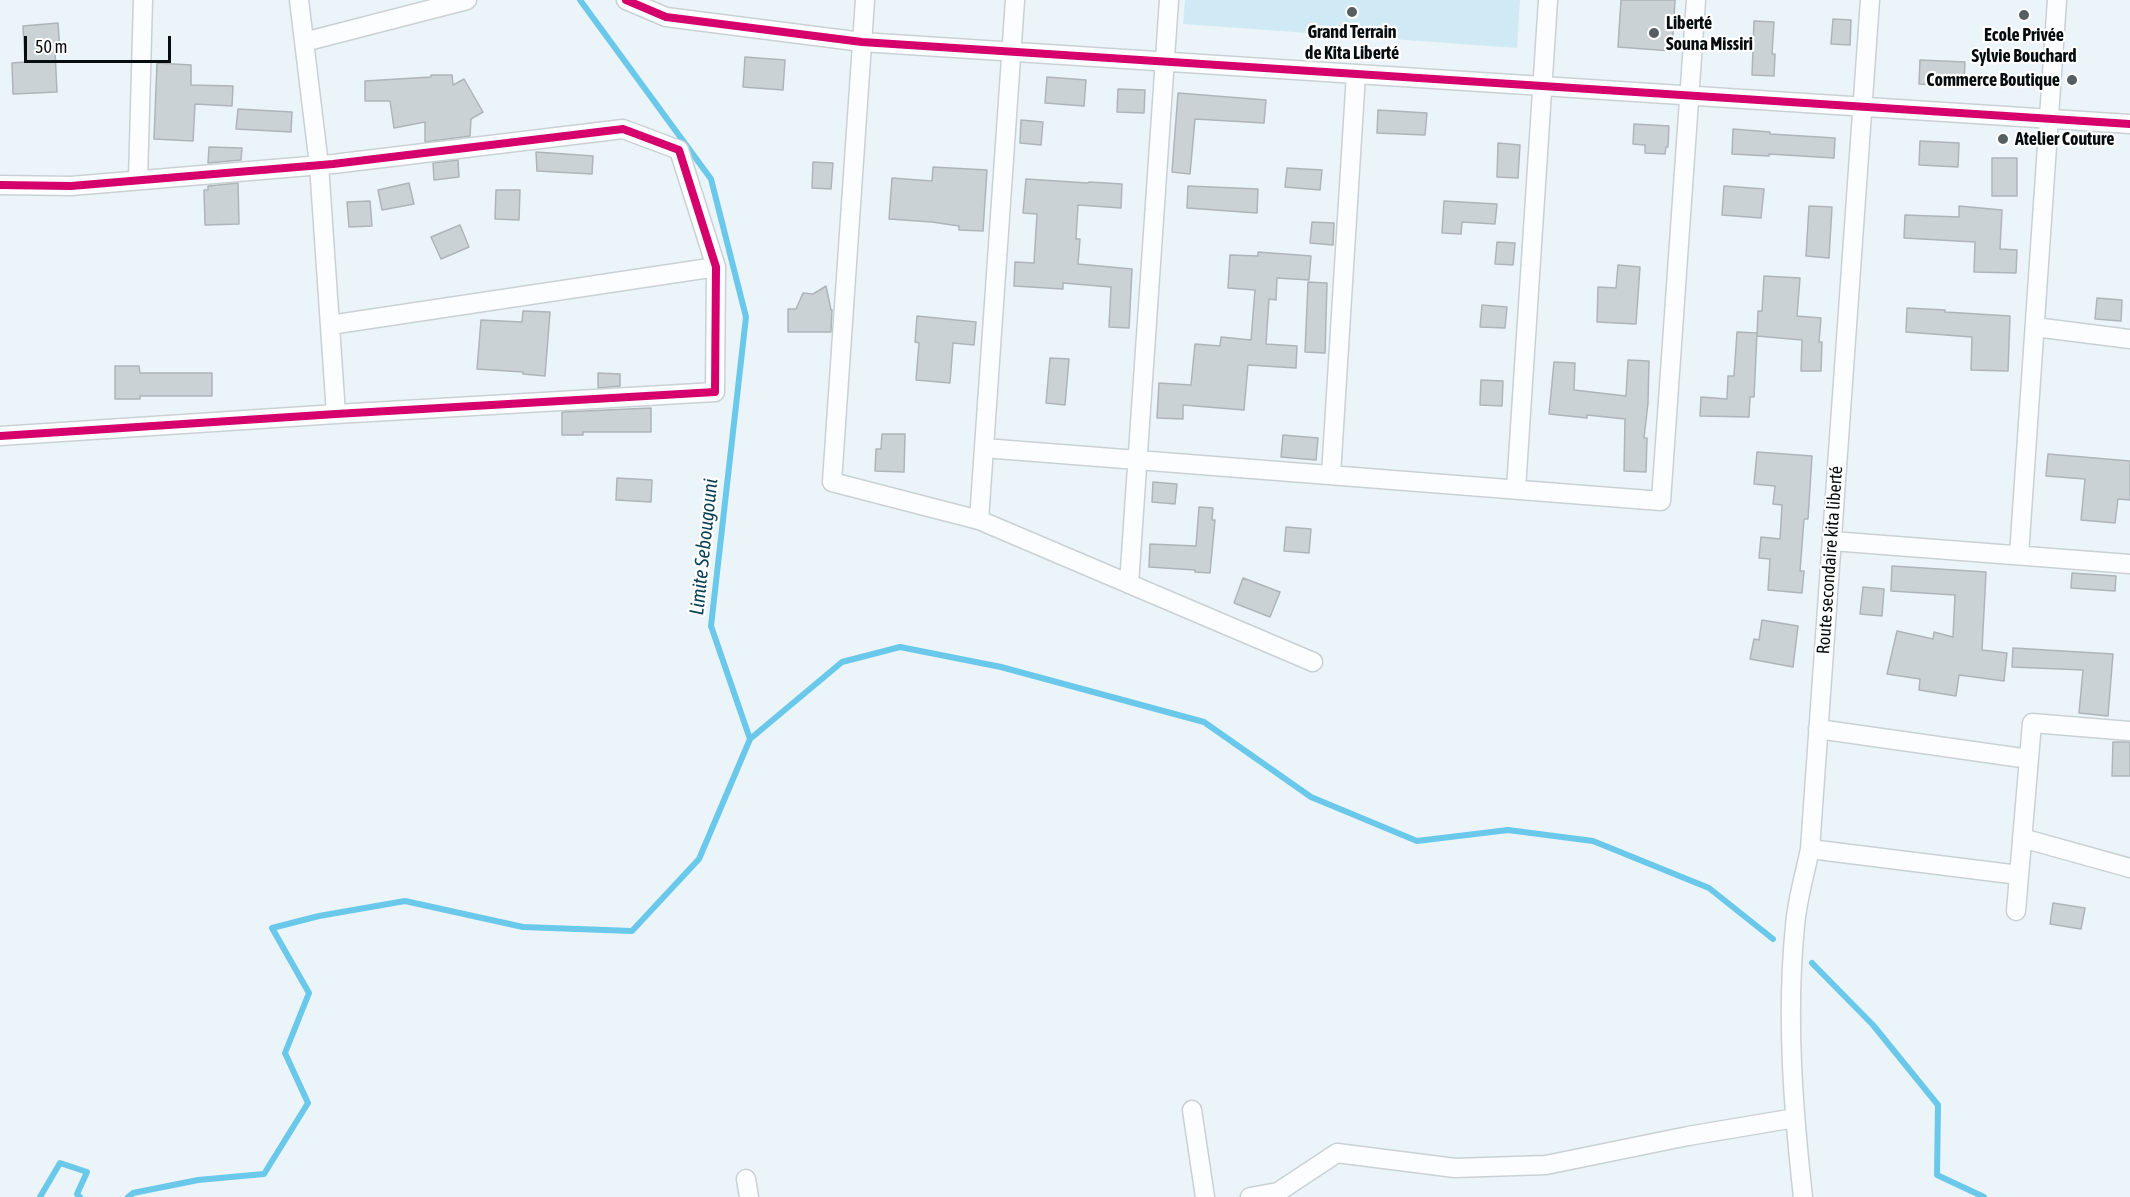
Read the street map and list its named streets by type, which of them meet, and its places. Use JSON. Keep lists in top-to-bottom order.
{
  "streets": {
    "street": ["Route secondaire kita liberté"]
  },
  "water": ["Limite Sebougouni"],
  "places": [
    "Grand Terrain de Kita Liberté",
    "Ecole Privée Sylvie Bouchard",
    "Liberté Souna Missiri",
    "Commerce Boutique",
    "Atelier Couture"
  ],
  "scale_bar": "50 m"
}
